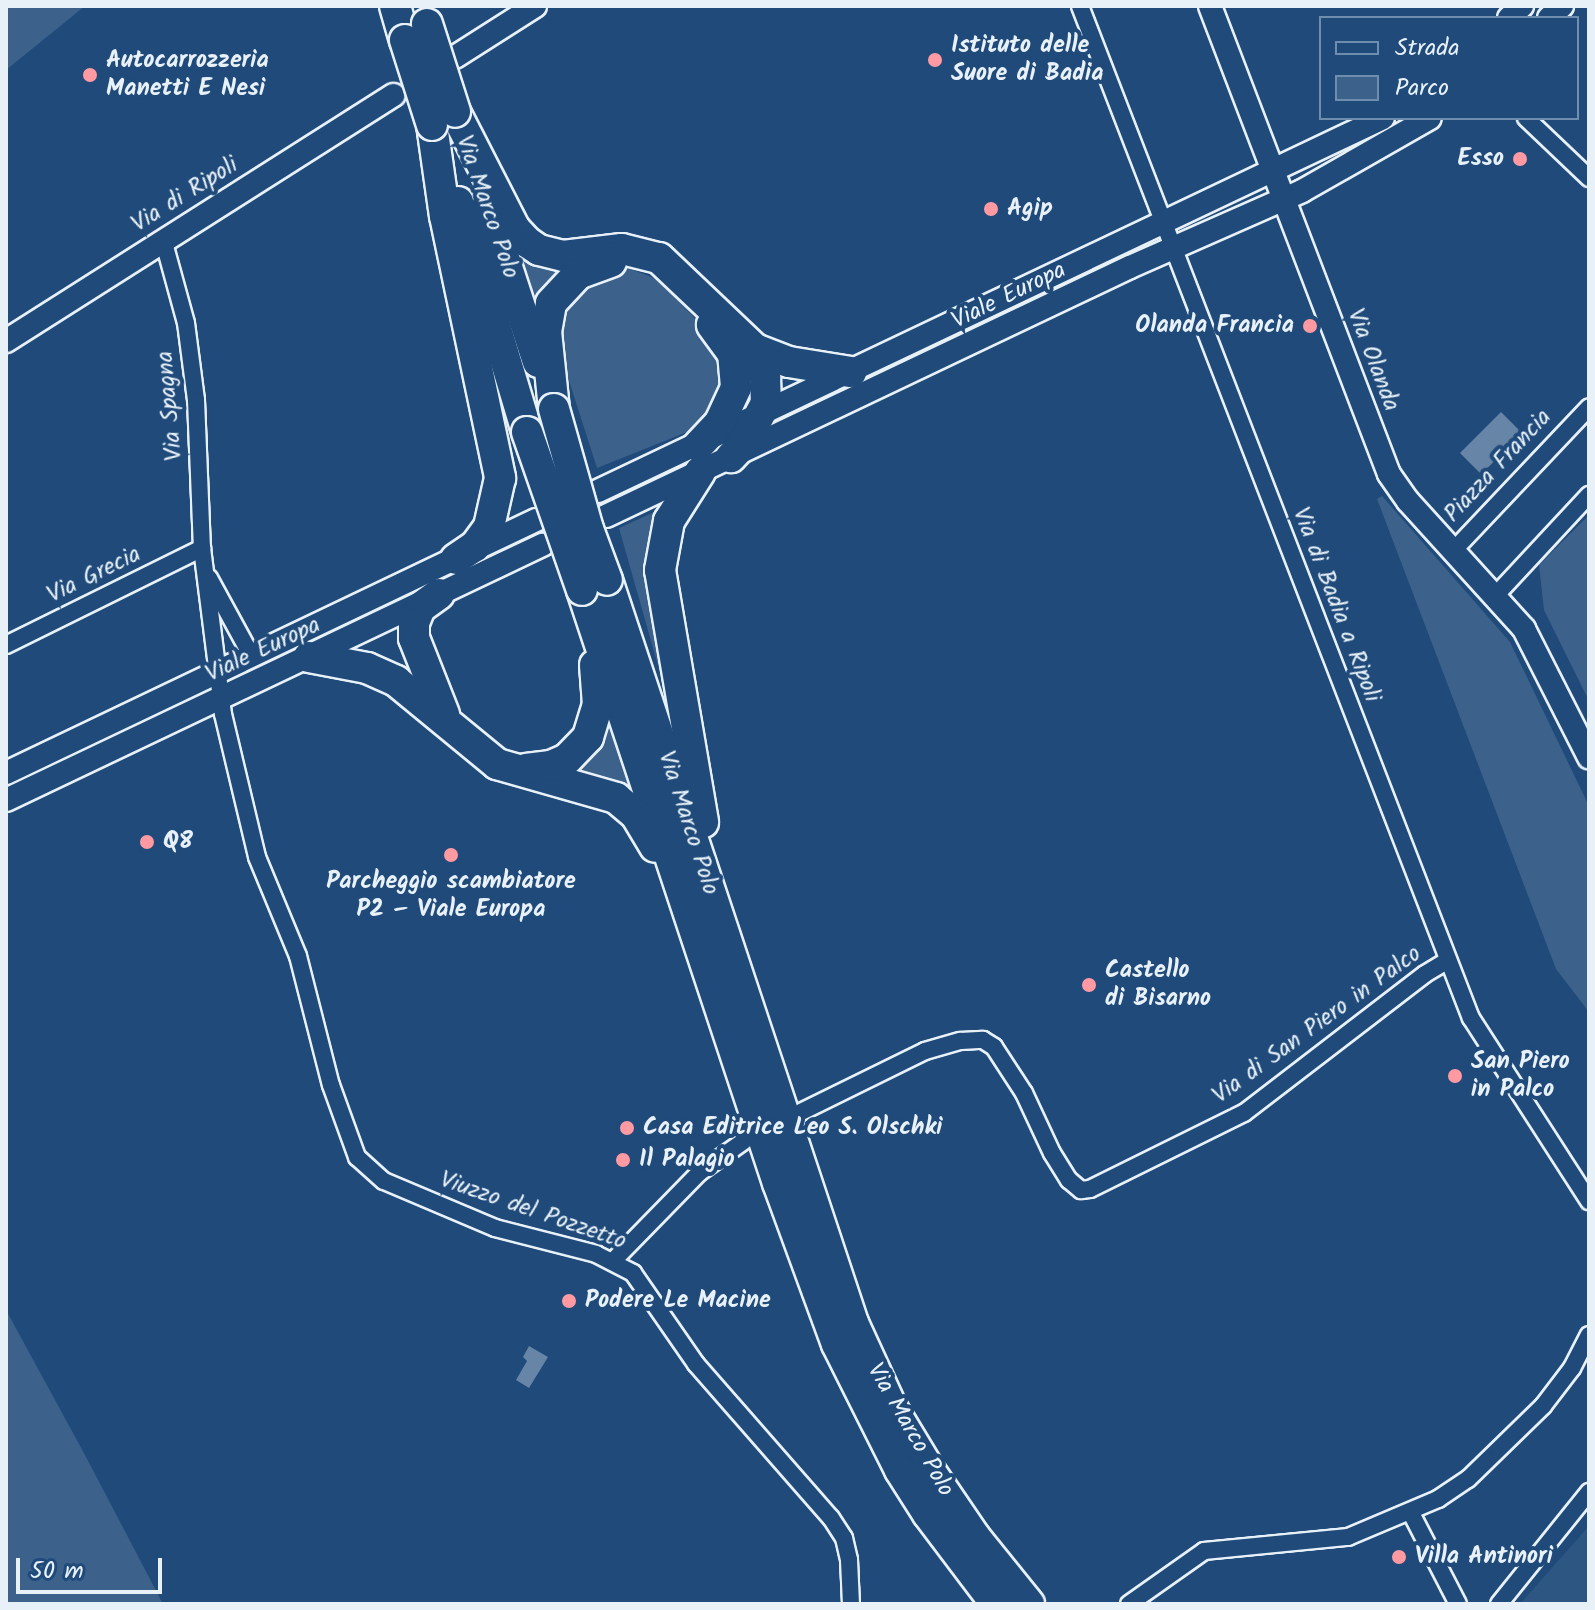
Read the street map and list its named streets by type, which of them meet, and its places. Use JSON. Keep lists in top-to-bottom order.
{
  "streets": {
    "highway": ["Via Marco Polo"],
    "main road": [
      "Via di Ripoli",
      "Viale Europa",
      "Via Olanda",
      "Piazza Francia"
    ],
    "street": [
      "Via Spagna",
      "Via Grecia",
      "Via di Badia a Ripoli",
      "Via di San Piero in Palco",
      "Viuzzo del Pozzetto"
    ]
  },
  "crossings": [
    ["Via di Ripoli", "Via Spagna"],
    ["Viale Europa", "Via Olanda"],
    ["Viale Europa", "Via Spagna"],
    ["Viale Europa", "Via di Badia a Ripoli"],
    ["Viale Europa", "Viuzzo del Pozzetto"],
    ["Via Olanda", "Piazza Francia"],
    ["Via Spagna", "Via Grecia"],
    ["Via Spagna", "Viuzzo del Pozzetto"],
    ["Via di Badia a Ripoli", "Via di San Piero in Palco"]
  ],
  "places": [
    "Istituto delle Suore di Badia",
    "Autocarrozzeria Manetti E Nesi",
    "Esso",
    "Agip",
    "Olanda Francia",
    "Q8",
    "Parcheggio scambiatore P2 – Viale Europa",
    "Castello di Bisarno",
    "San Piero in Palco",
    "Casa Editrice Leo S. Olschki",
    "Il Palagio",
    "Podere Le Macine",
    "Villa Antinori"
  ],
  "legend": ["Strada", "Parco"],
  "scale_bar": "50 m"
}
